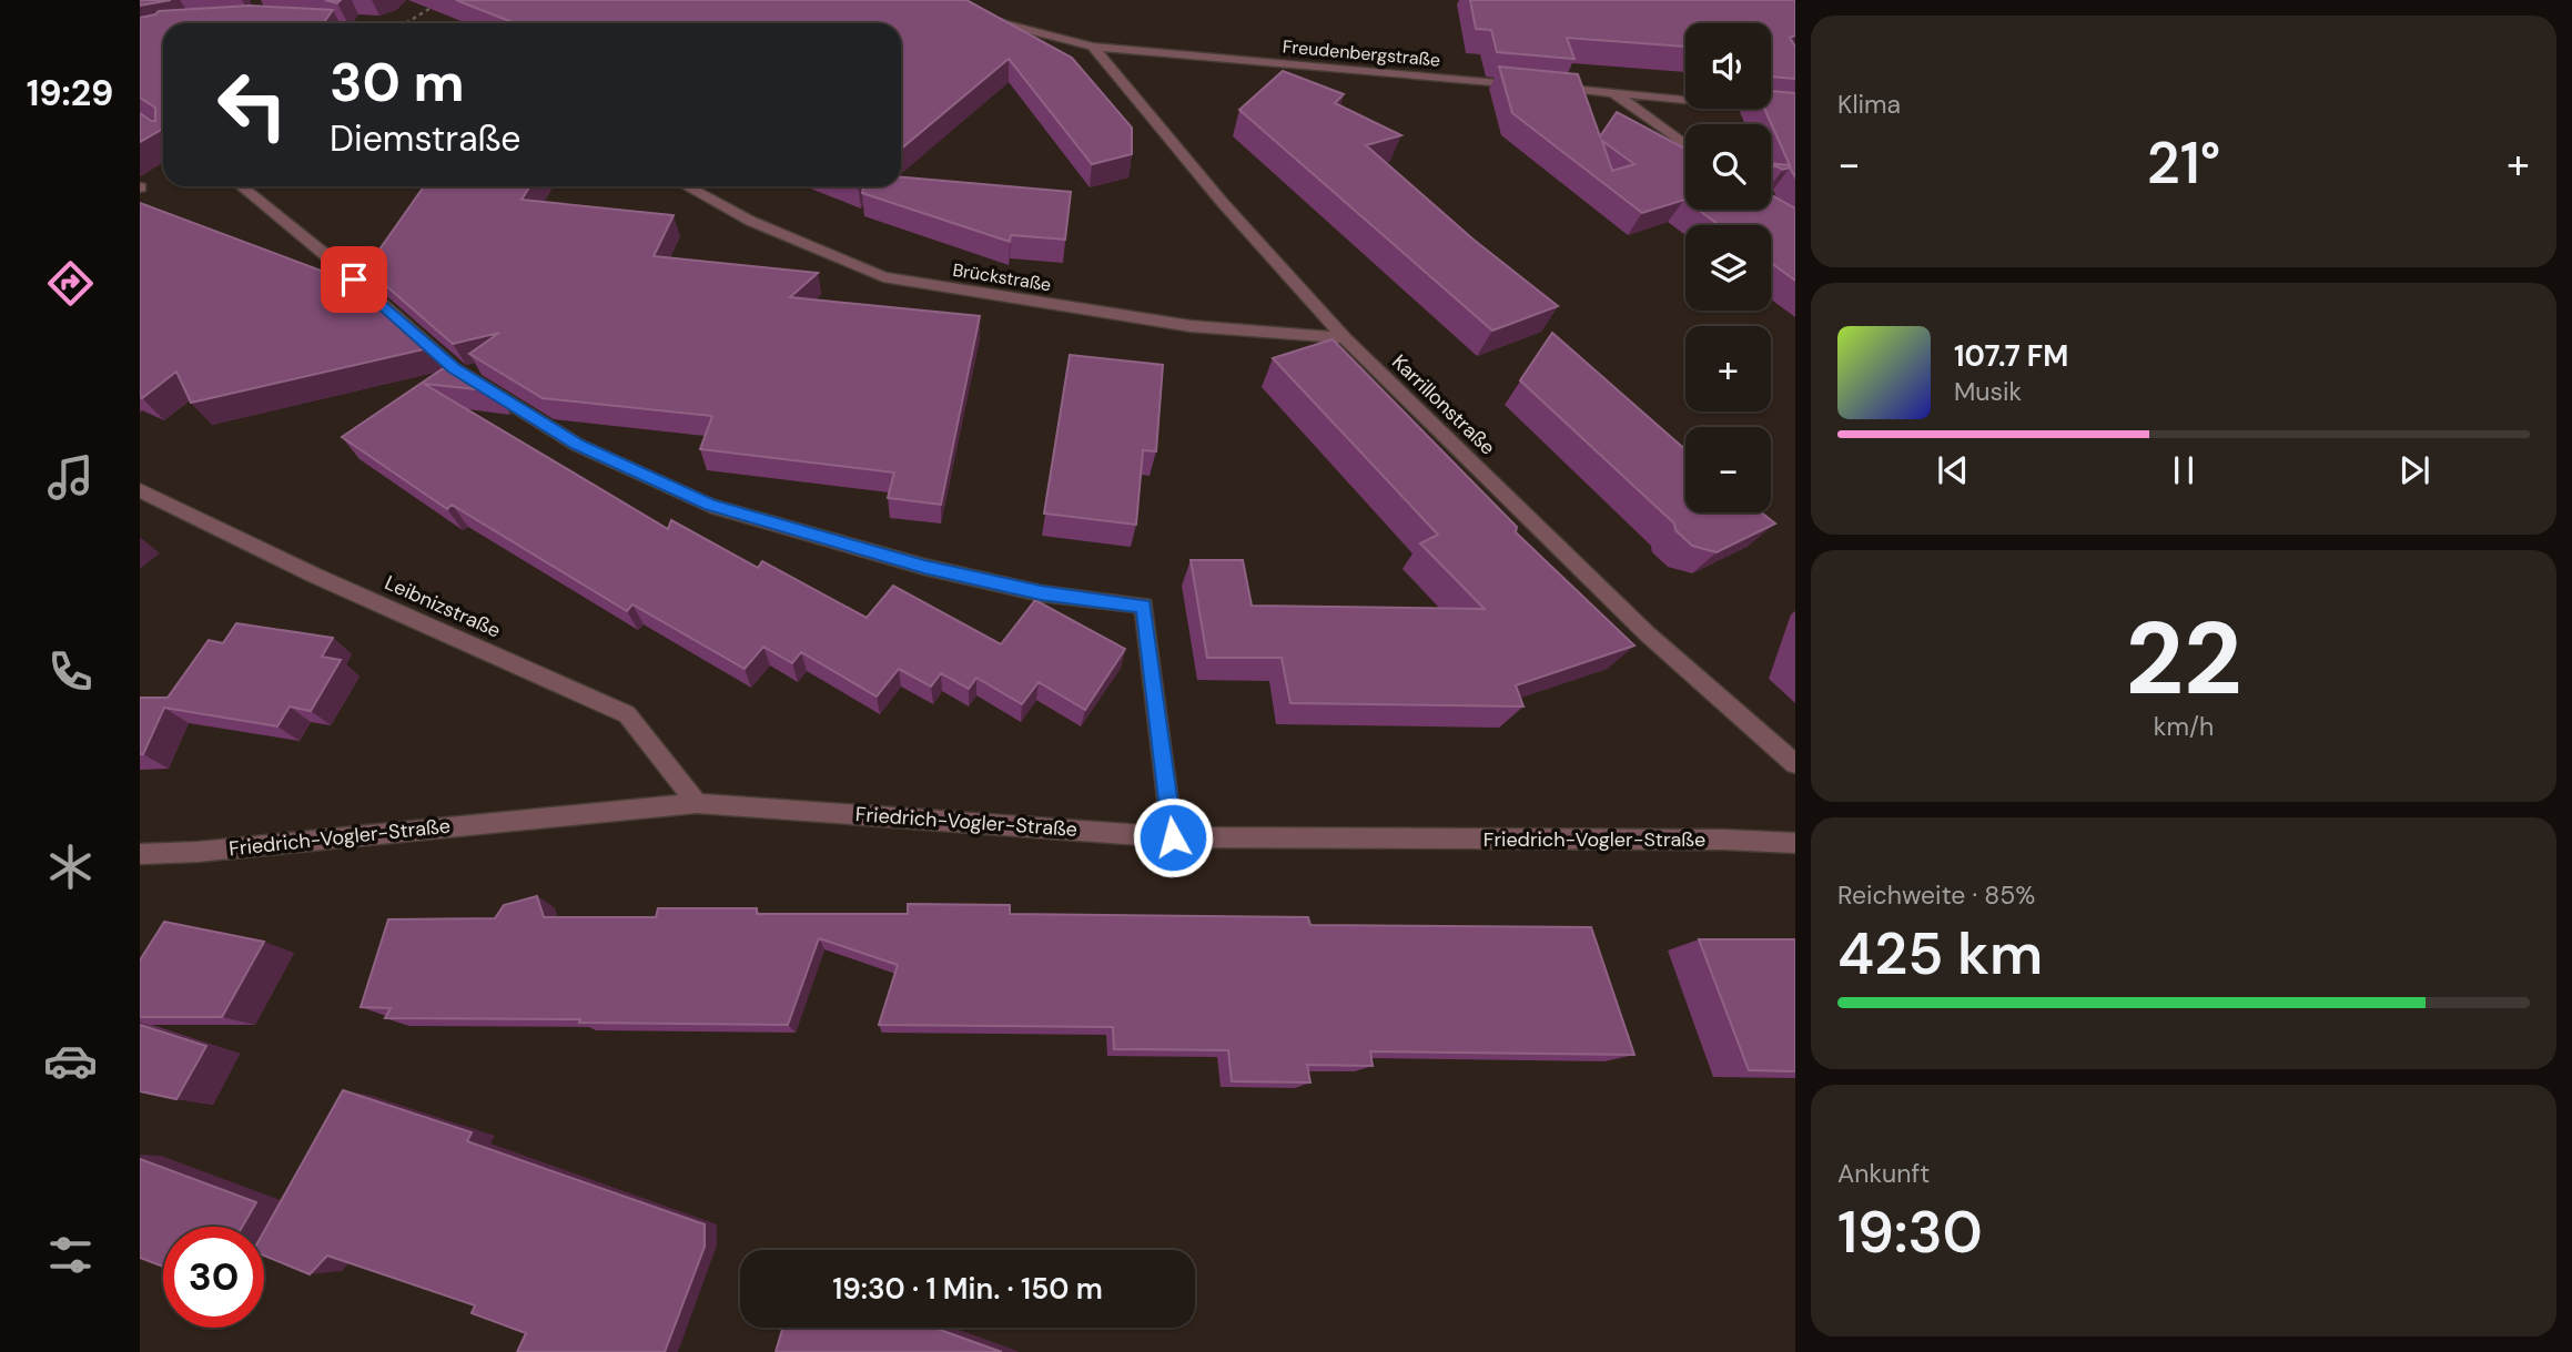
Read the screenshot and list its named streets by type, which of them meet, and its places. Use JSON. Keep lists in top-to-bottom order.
{
  "streets": {
    "street": [
      "Freudenbergstraße",
      "Brückstraße",
      "Karrillonstraße",
      "Leibnizstraße",
      "Friedrich-Vogler-Straße"
    ]
  },
  "crossings": [
    ["Freudenbergstraße", "Karrillonstraße"],
    ["Brückstraße", "Karrillonstraße"],
    ["Leibnizstraße", "Friedrich-Vogler-Straße"]
  ],
  "page": {
    "tabs": "19:29",
    "tile": [
      "Klima",
      ["22", "km/h"],
      ["Reichweite · 85%", "425 km"],
      ["Ankunft", "19:30"]
    ],
    "map_buttons": ["+", "−"],
    "turn": ["30 m", "Diemstraße"],
    "heat": ["−", "21°", "+"],
    "song": ["107.7 FM", "Musik"],
    "limit": "30",
    "trip": "19:30 · 1 Min. · 150 m"
  }
}
